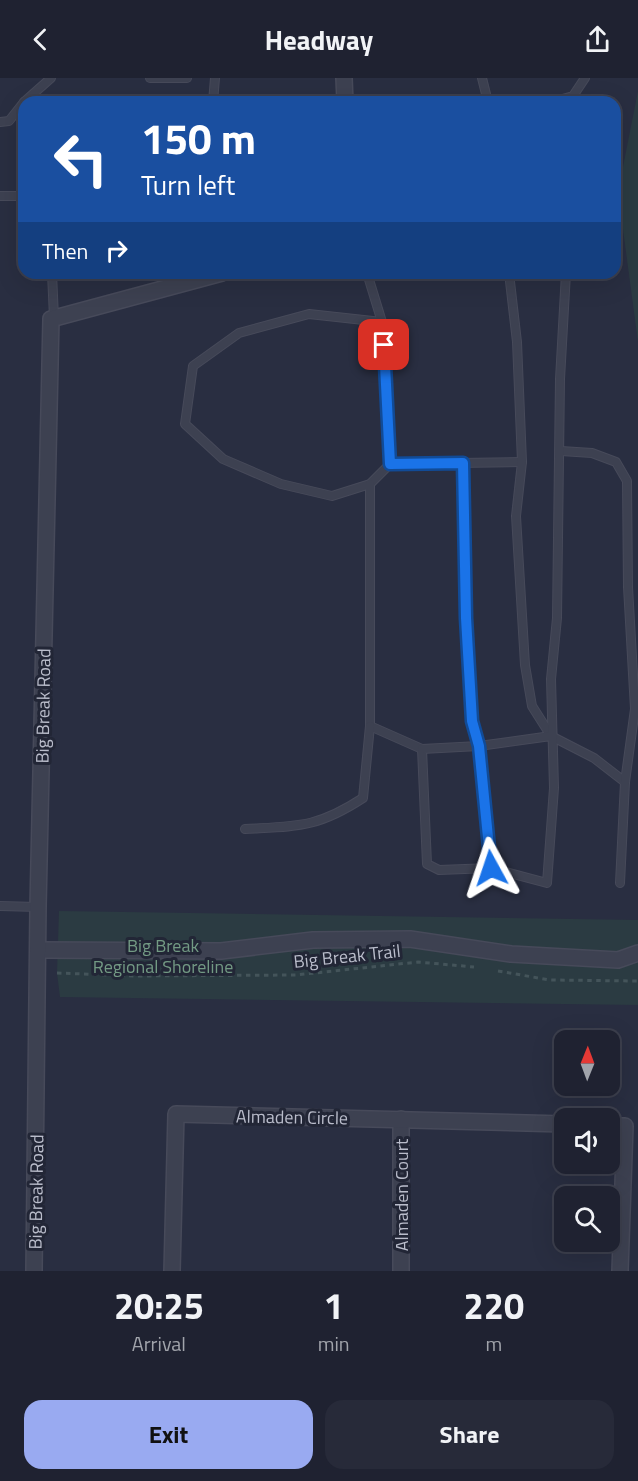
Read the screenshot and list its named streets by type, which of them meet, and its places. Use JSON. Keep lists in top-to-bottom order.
{
  "streets": {
    "street": ["Big Break Road", "Almaden Circle", "Almaden Court"],
    "path": ["Big Break Trail"]
  },
  "crossings": [
    ["Almaden Circle", "Almaden Court"]
  ],
  "parks": ["Big Break Regional Shoreline"],
  "north": "top",
  "page": {
    "header": "Headway",
    "turn": ["150 m", "Turn left"],
    "then": "Then",
    "eta": [
      "20:25",
      "Arrival",
      "1",
      "min",
      "220",
      "m"
    ],
    "buttons": ["Exit", "Share"]
  }
}
